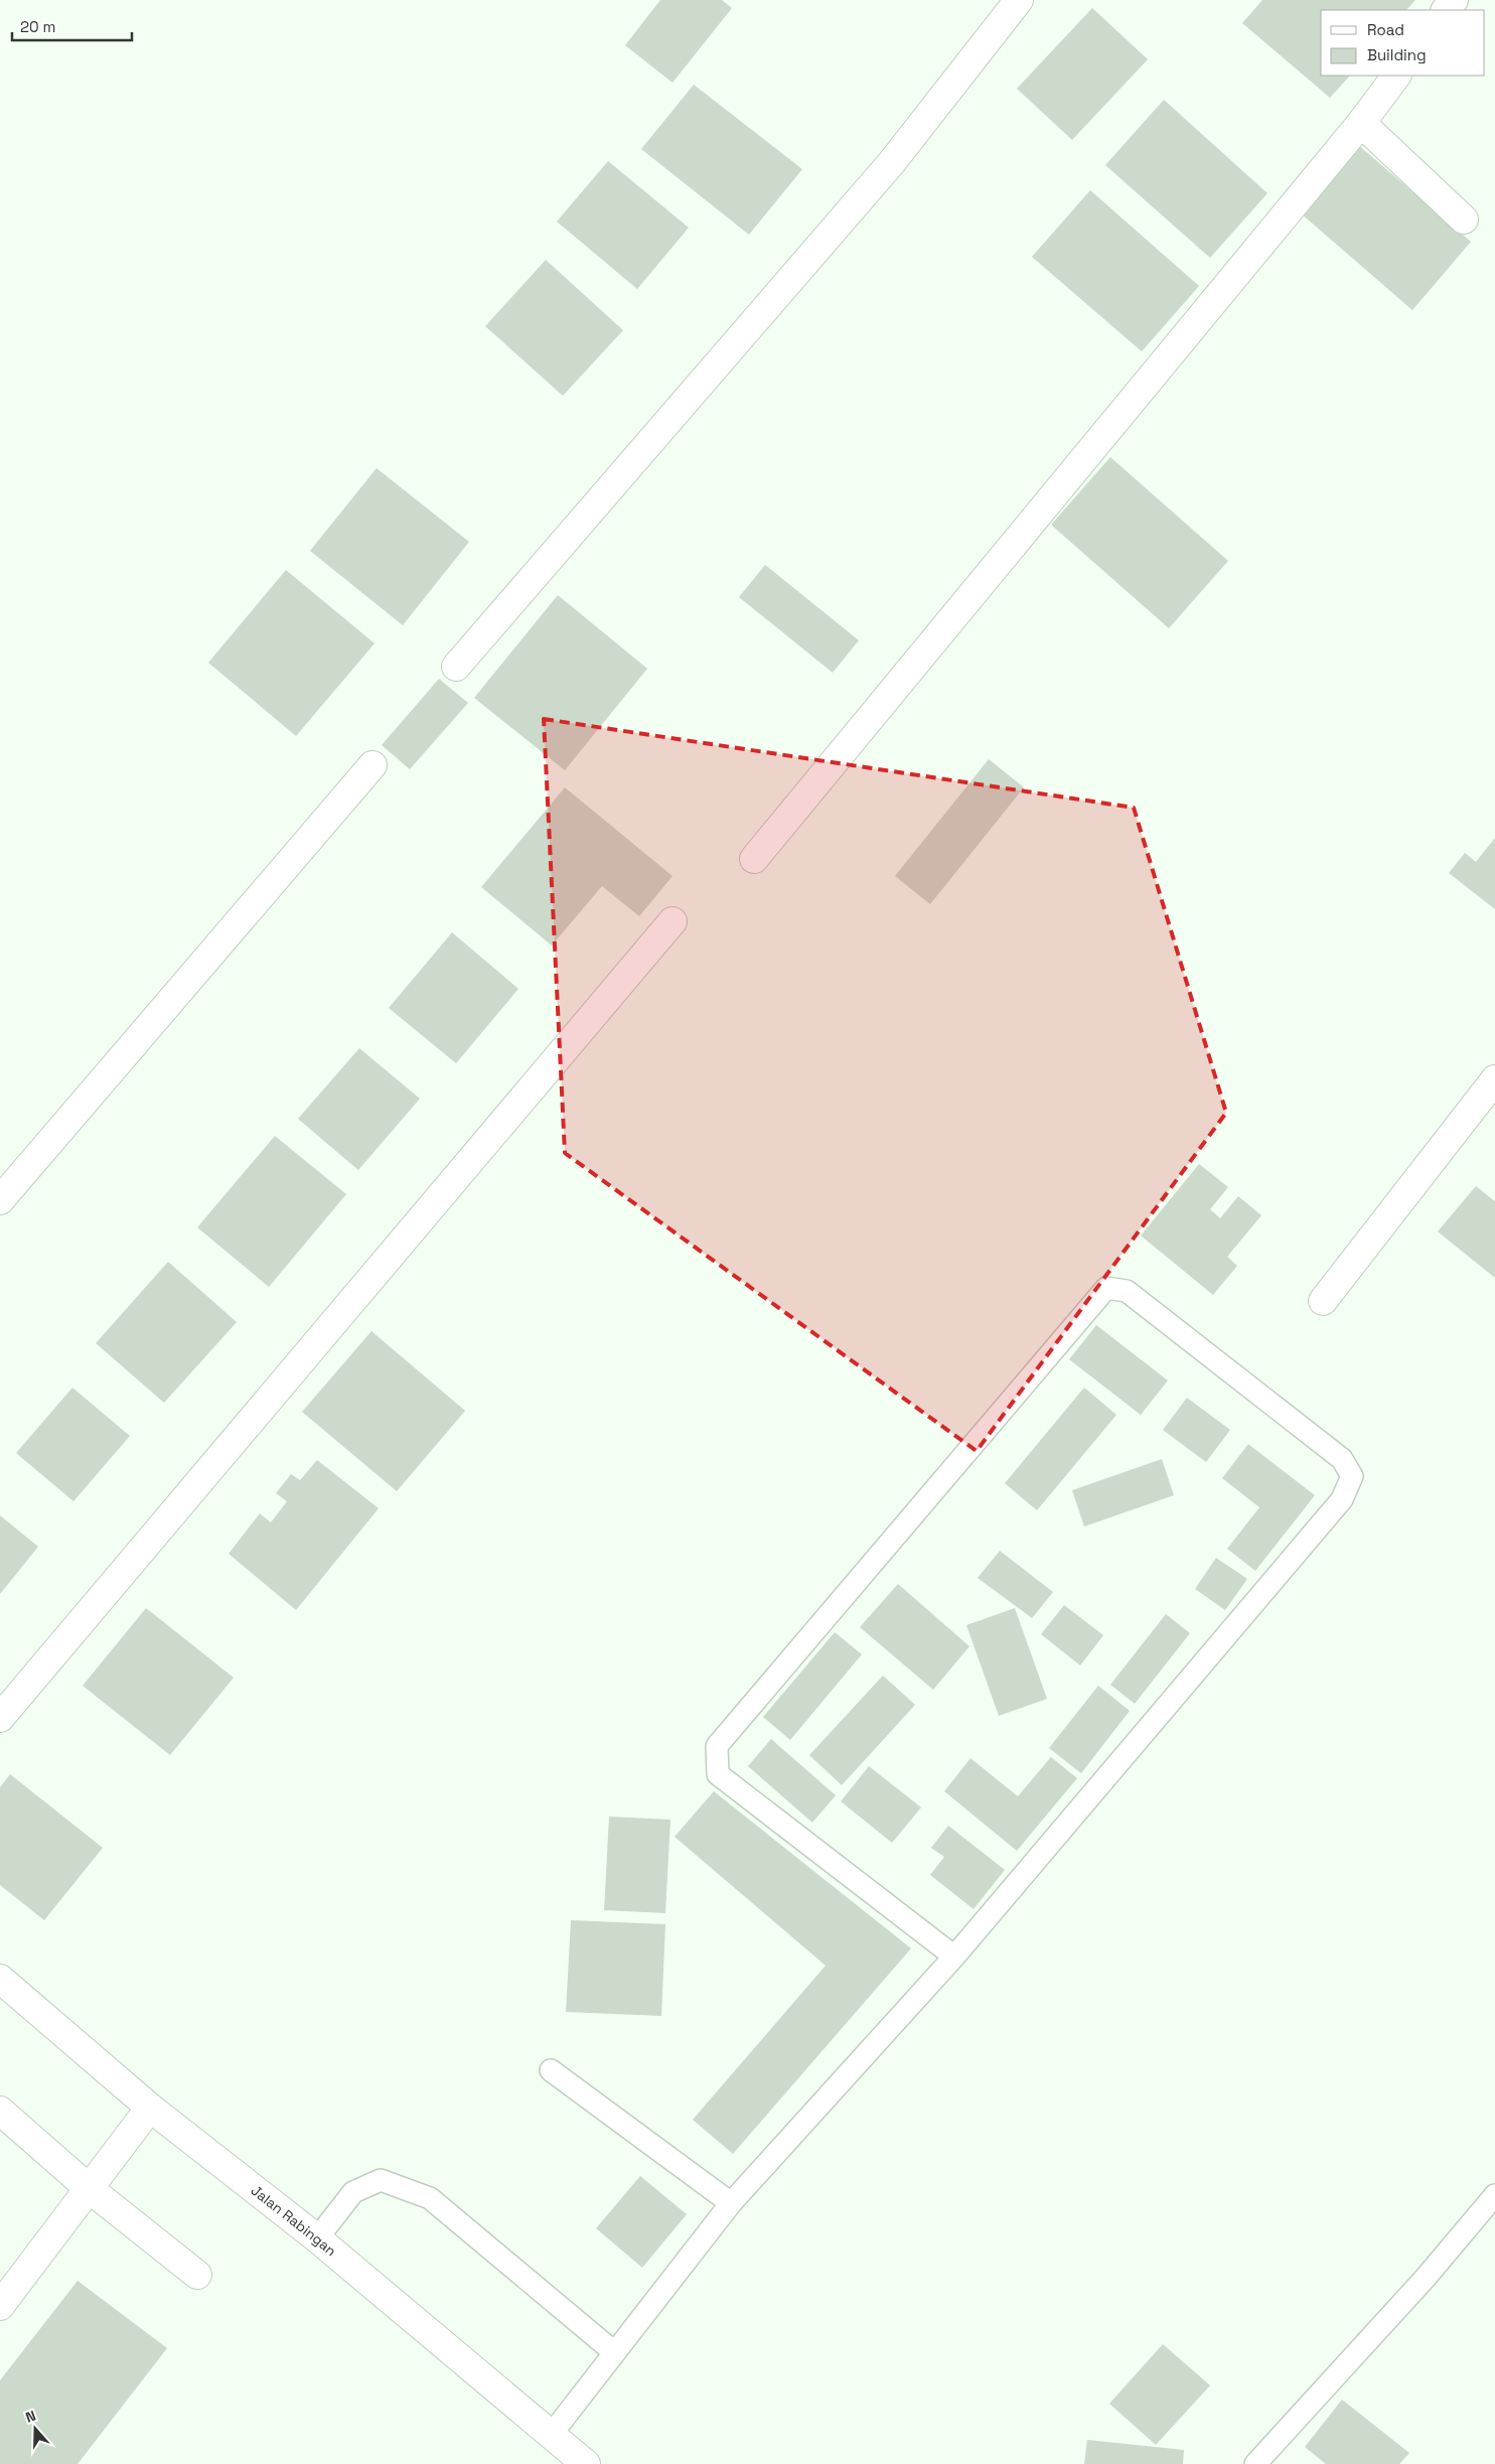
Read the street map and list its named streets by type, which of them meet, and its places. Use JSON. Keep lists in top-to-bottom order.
{
  "streets": {
    "street": ["Jalan Rabingan"]
  },
  "legend": ["Road", "Building"],
  "scale_bar": "20 m",
  "north": "top"
}
